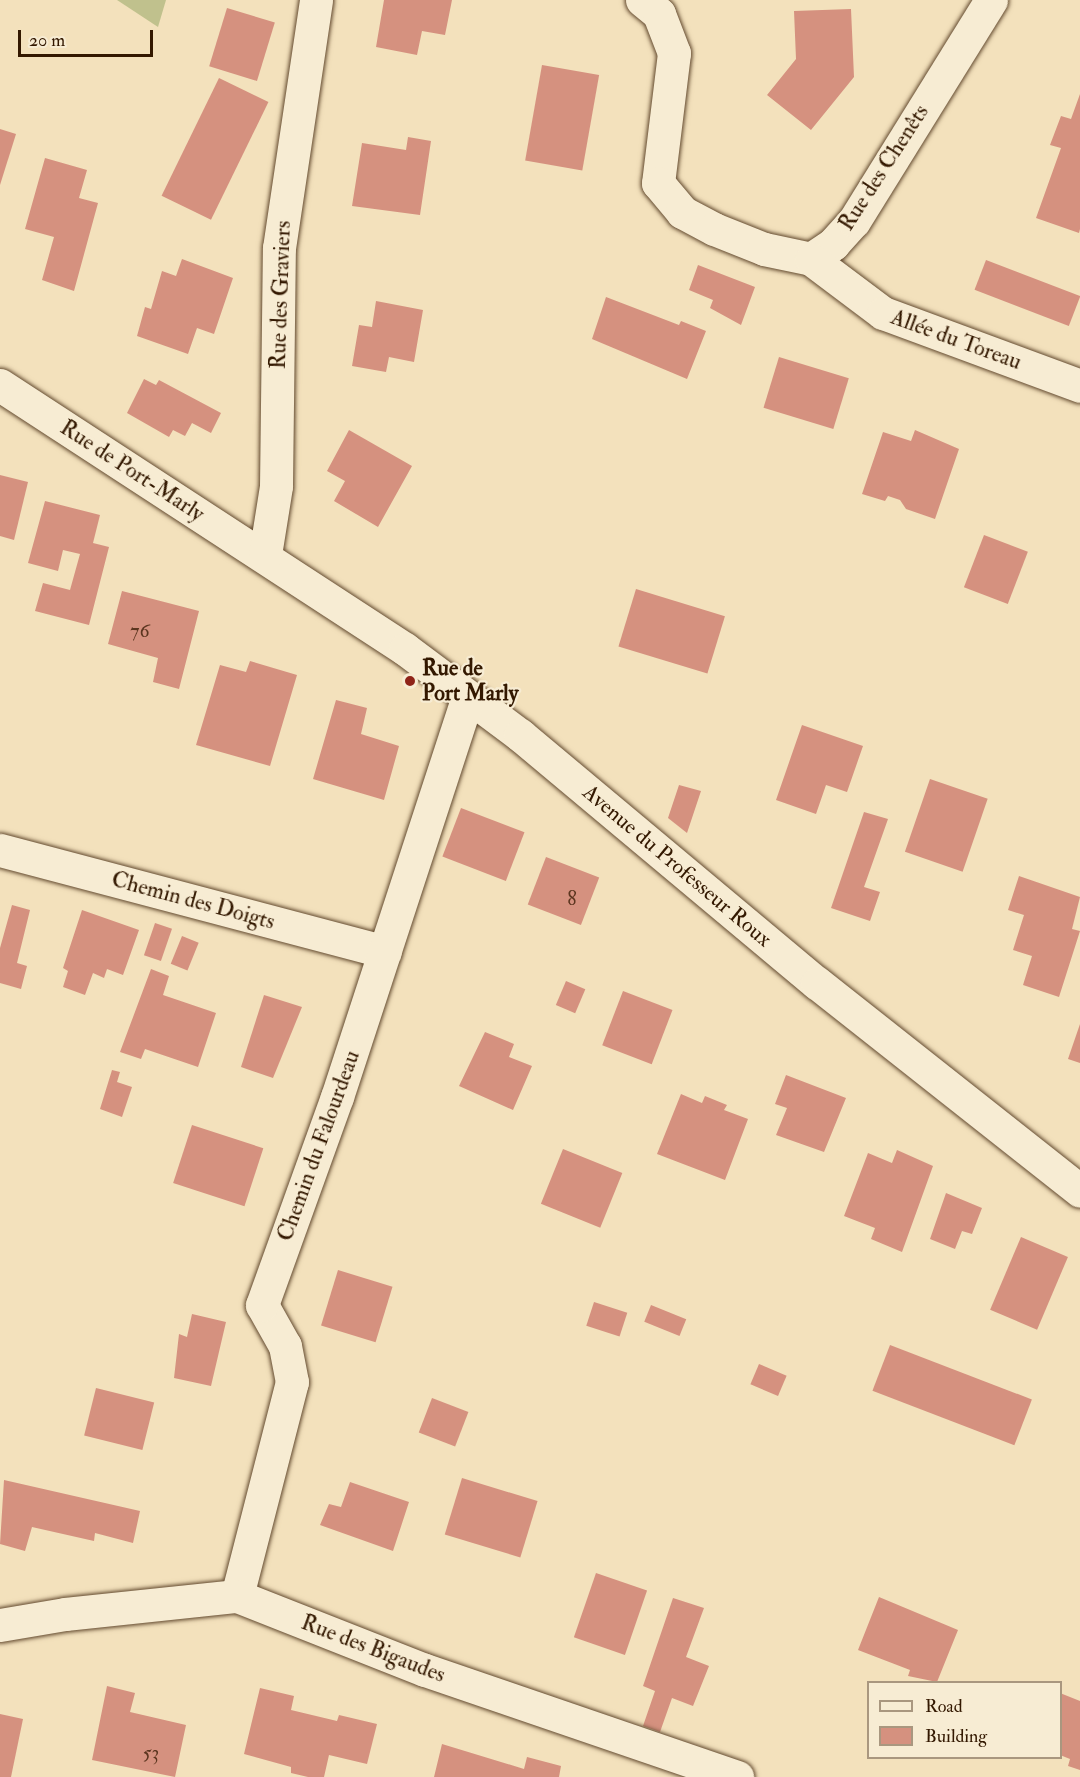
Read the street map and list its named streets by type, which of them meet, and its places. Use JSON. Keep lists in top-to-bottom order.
{
  "streets": {
    "street": [
      "Rue des Chenêts",
      "Rue des Graviers",
      "Allée du Toreau",
      "Rue de Port-Marly",
      "Avenue du Professeur Roux",
      "Chemin des Doigts",
      "Chemin du Falourdeau",
      "Rue des Bigaudes"
    ]
  },
  "crossings": [
    ["Rue des Chenêts", "Allée du Toreau"],
    ["Rue des Graviers", "Rue de Port-Marly"],
    ["Rue des Graviers", "Avenue du Professeur Roux"],
    ["Rue de Port-Marly", "Avenue du Professeur Roux"],
    ["Avenue du Professeur Roux", "Chemin du Falourdeau"],
    ["Chemin des Doigts", "Chemin du Falourdeau"],
    ["Chemin du Falourdeau", "Rue des Bigaudes"]
  ],
  "places": ["Rue de Port Marly"],
  "house_numbers": ["76", "8", "53"],
  "legend": ["Road", "Building"],
  "scale_bar": "20 m"
}
